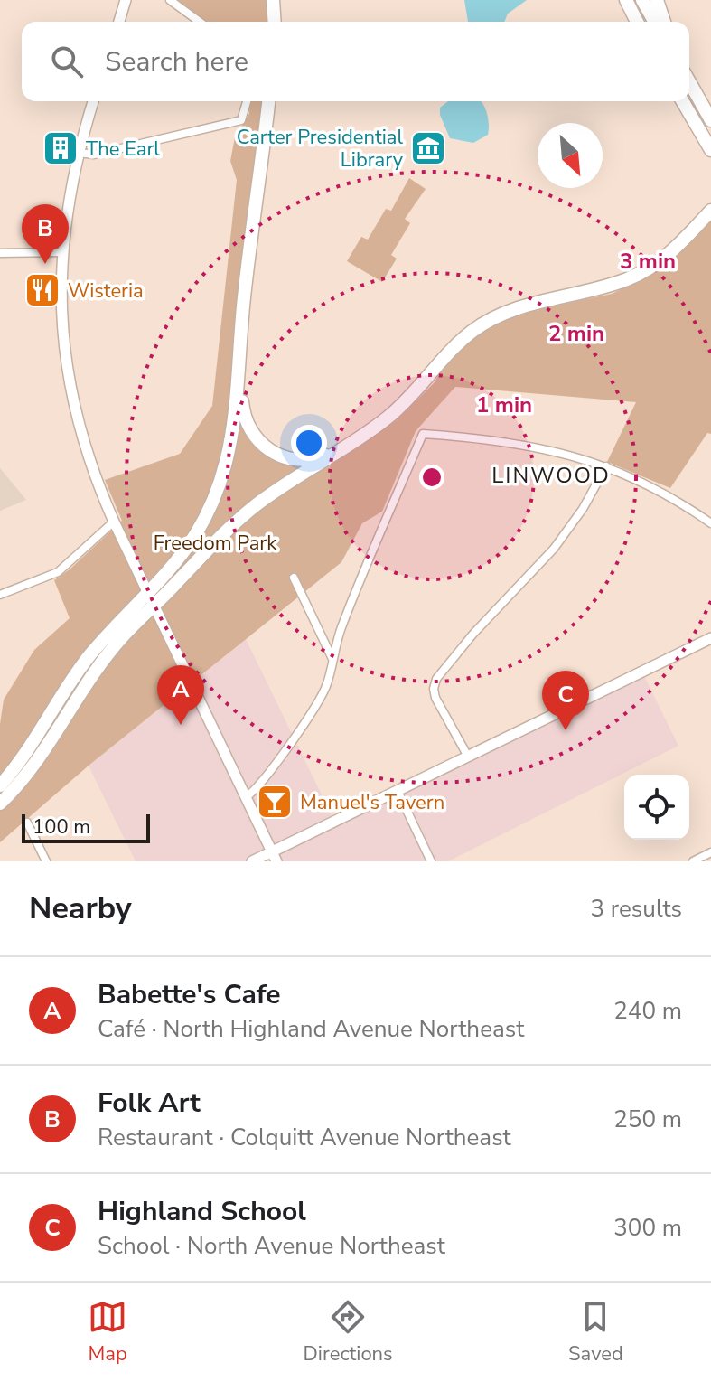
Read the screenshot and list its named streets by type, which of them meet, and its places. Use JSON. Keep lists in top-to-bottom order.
{
  "districts": ["LINWOOD"],
  "parks": ["Freedom Park"],
  "places": {
    "building": ["The Earl"],
    "museum": ["Carter Presidential Library"],
    "restaurant": ["Wisteria"],
    "bar": ["Manuel's Tavern"]
  },
  "scale_bar": "100 m",
  "north": "bottom right",
  "page": {
    "search": "Search here",
    "pins": ["B", "A", "C"],
    "scale": "100 m",
    "heading": ["Nearby", "3 results"],
    "list": [
      {
        "mark": "A",
        "name": "Babette's Cafe",
        "note": "Café · North Highland Avenue Northeast",
        "value": "240 m"
      },
      {
        "mark": "B",
        "name": "Folk Art",
        "note": "Restaurant · Colquitt Avenue Northeast",
        "value": "250 m"
      },
      {
        "mark": "C",
        "name": "Highland School",
        "note": "School · North Avenue Northeast",
        "value": "300 m"
      }
    ],
    "nav": ["Map", "Directions", "Saved"]
  },
  "rings": ["3 min", "2 min", "1 min"]
}
